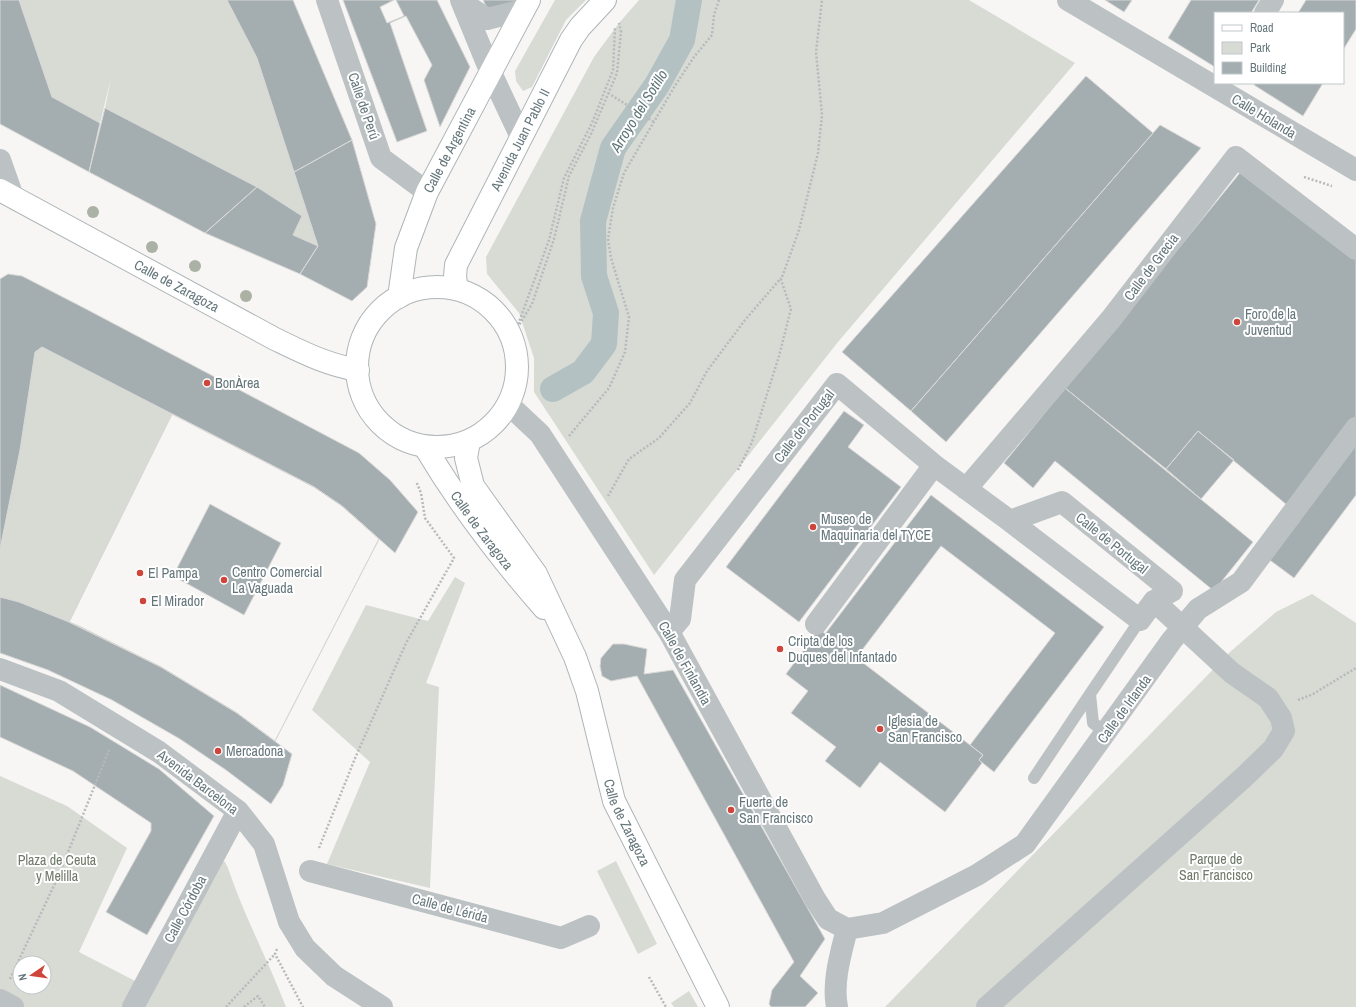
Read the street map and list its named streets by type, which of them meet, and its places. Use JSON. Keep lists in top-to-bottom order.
{
  "streets": {
    "street": [
      "Calle de Perú",
      "Calle Holanda",
      "Avenida Juan Pablo II",
      "Calle de Argentina",
      "Calle de Grecia",
      "Calle de Zaragoza",
      "Calle de Portugal",
      "Calle de Finlandia",
      "Calle de Irlanda",
      "Avenida Barcelona",
      "Calle de Lérida",
      "Calle Córdoba"
    ]
  },
  "crossings": [
    ["Calle de Perú", "Calle de Argentina"],
    ["Calle de Grecia", "Calle de Portugal"],
    ["Calle de Portugal", "Calle de Finlandia"],
    ["Calle de Portugal", "Calle de Irlanda"],
    ["Calle de Finlandia", "Calle de Irlanda"],
    ["Avenida Barcelona", "Calle Córdoba"]
  ],
  "water": ["Arroyo del Sotillo"],
  "parks": ["Parque de San Francisco", "Plaza de Ceuta y Melilla"],
  "places": [
    "Foro de la Juventud",
    "BonÀrea",
    "Museo de Maquinaria del TYCE",
    "El Pampa",
    "Centro Comercial La Vaguada",
    "El Mirador",
    "Cripta de los Duques del Infantado",
    "Iglesia de San Francisco",
    "Mercadona",
    "Fuerte de San Francisco"
  ],
  "legend": ["Road", "Park", "Building"],
  "north": "left"
}
